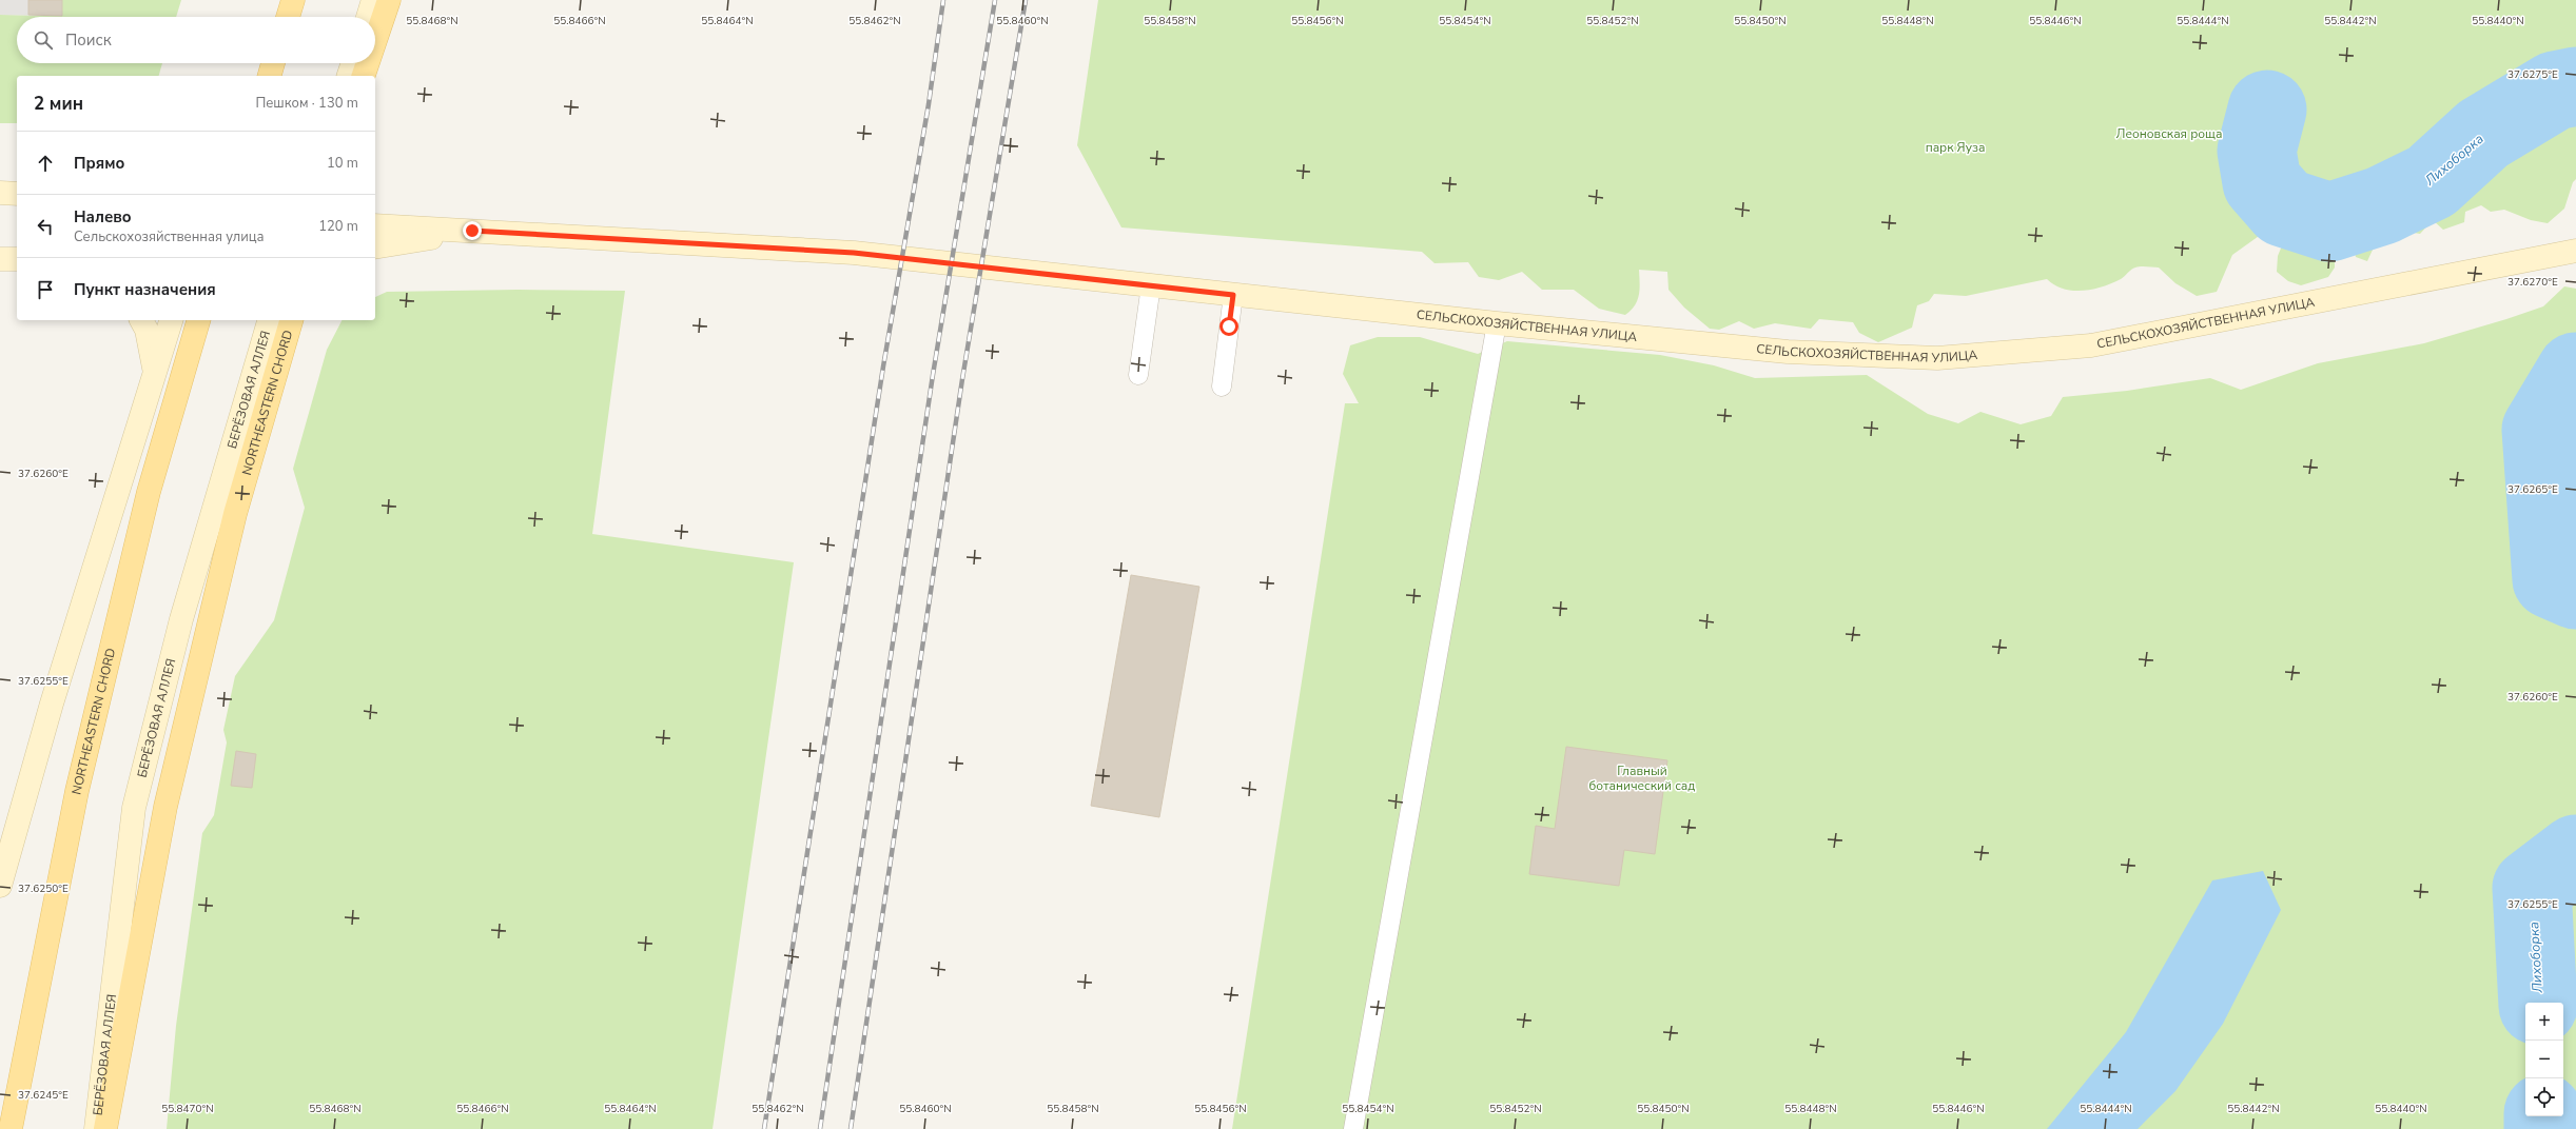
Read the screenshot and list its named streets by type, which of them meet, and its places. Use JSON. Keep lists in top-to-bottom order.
{
  "streets": {
    "main road": ["СЕЛЬСКОХОЗЯЙСТВЕННАЯ УЛИЦА", "БЕРЁЗОВАЯ АЛЛЕЯ", "NORTHEASTERN CHORD"]
  },
  "water": ["Лихоборка"],
  "parks": ["Леоновская роща", "парк Яуза", "Главный ботанический сад"],
  "page": {
    "search": "Поиск",
    "heading": ["2 мин", "Пешком · 130 m"],
    "list": [
      ["Прямо", "10 m"],
      ["Налево", "Сельскохозяйственная улица", "120 m"],
      "Пункт назначения"
    ],
    "map_buttons": ["+", "−"]
  },
  "coordinates": [
    "55.8468°N",
    "55.8466°N",
    "55.8464°N",
    "55.8462°N",
    "55.8460°N",
    "55.8458°N",
    "55.8456°N",
    "55.8454°N",
    "55.8452°N",
    "55.8450°N",
    "55.8448°N",
    "55.8446°N",
    "55.8444°N",
    "55.8442°N",
    "55.8440°N",
    "37.6275°E",
    "37.6270°E",
    "37.6260°E",
    "37.6265°E",
    "37.6255°E",
    "37.6250°E",
    "37.6245°E",
    "55.8470°N"
  ]
}
